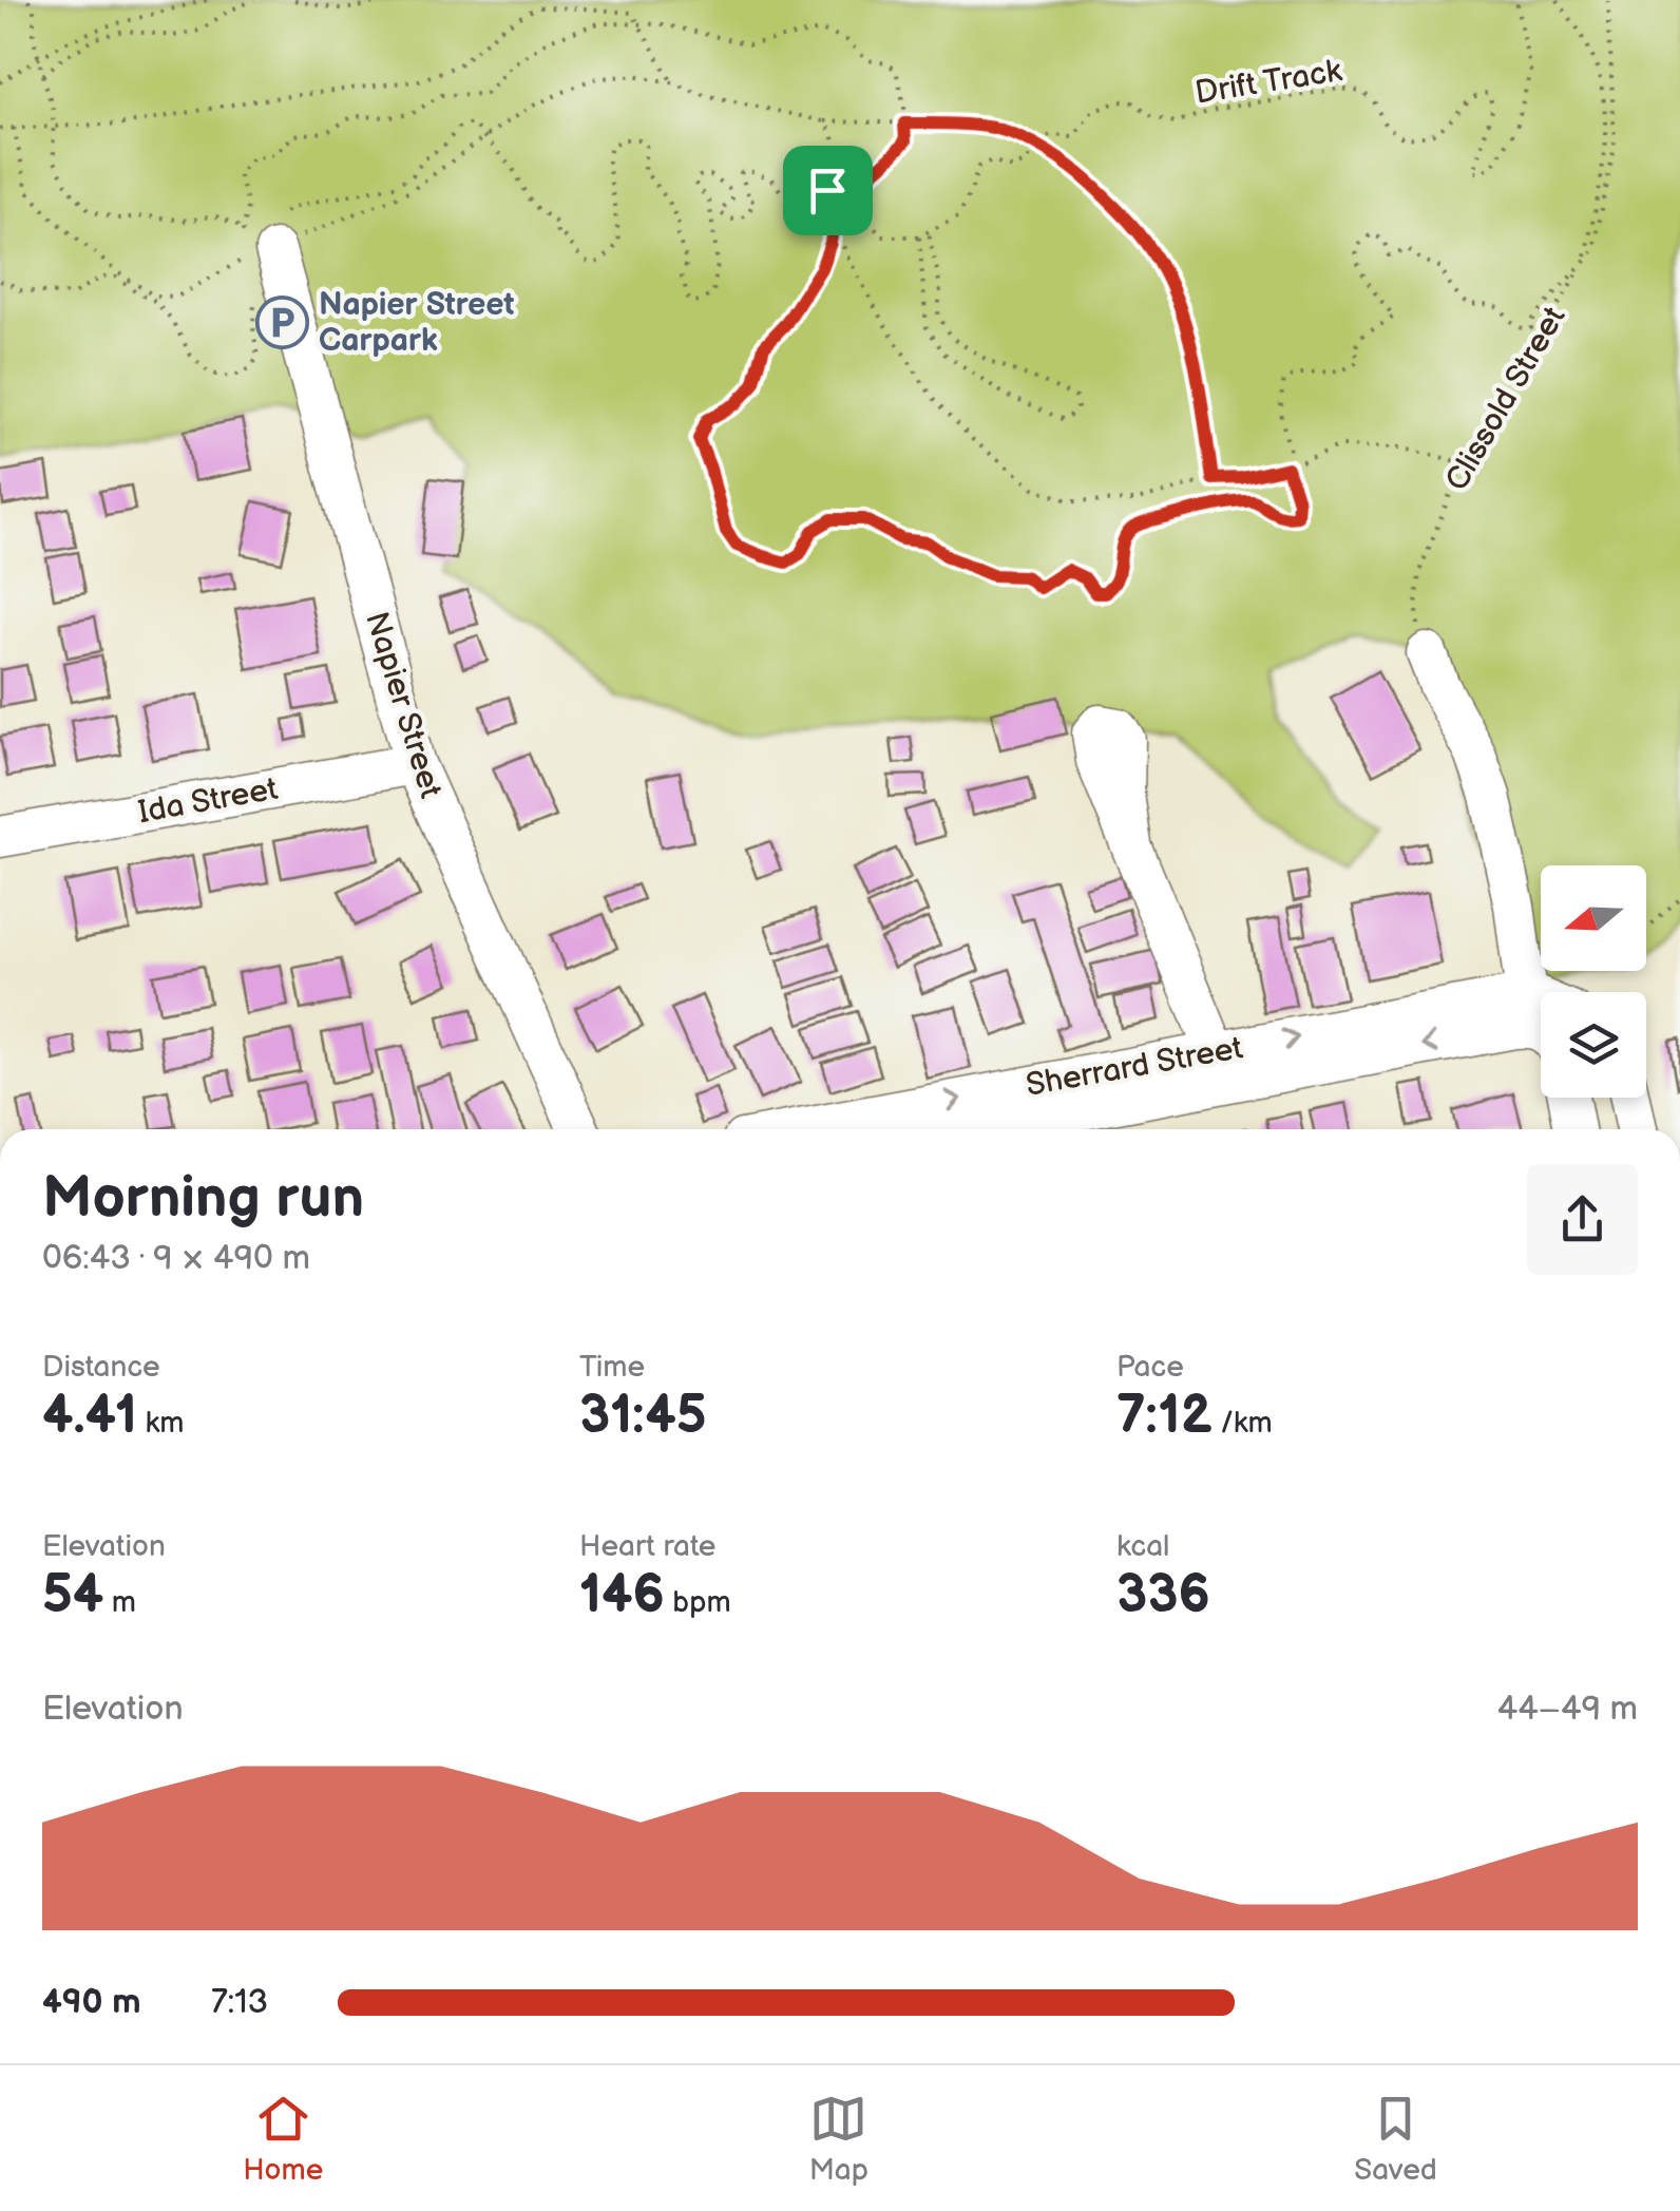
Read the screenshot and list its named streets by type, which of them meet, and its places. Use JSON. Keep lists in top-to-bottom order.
{
  "streets": {
    "street": ["Napier Street", "Ida Street", "Sherrard Street"],
    "path": ["Drift Track", "Clissold Street"]
  },
  "crossings": [
    ["Napier Street", "Ida Street"]
  ],
  "places": {
    "parking": ["Napier Street Carpark"]
  },
  "north": "left",
  "page": {
    "heading": ["Morning run", "06:43 · 9 × 490 m"],
    "stats": [
      ["Distance", "4.41 km"],
      ["Time", "31:45"],
      ["Pace", "7:12 /km"],
      ["Elevation", "54 m"],
      ["Heart rate", "146 bpm"],
      ["kcal", "336"]
    ],
    "chart": ["Elevation", "44–49 m"],
    "list": [
      {
        "name": "490 m",
        "note": "7:13"
      }
    ],
    "tabs": ["Home", "Map", "Saved"]
  }
}
